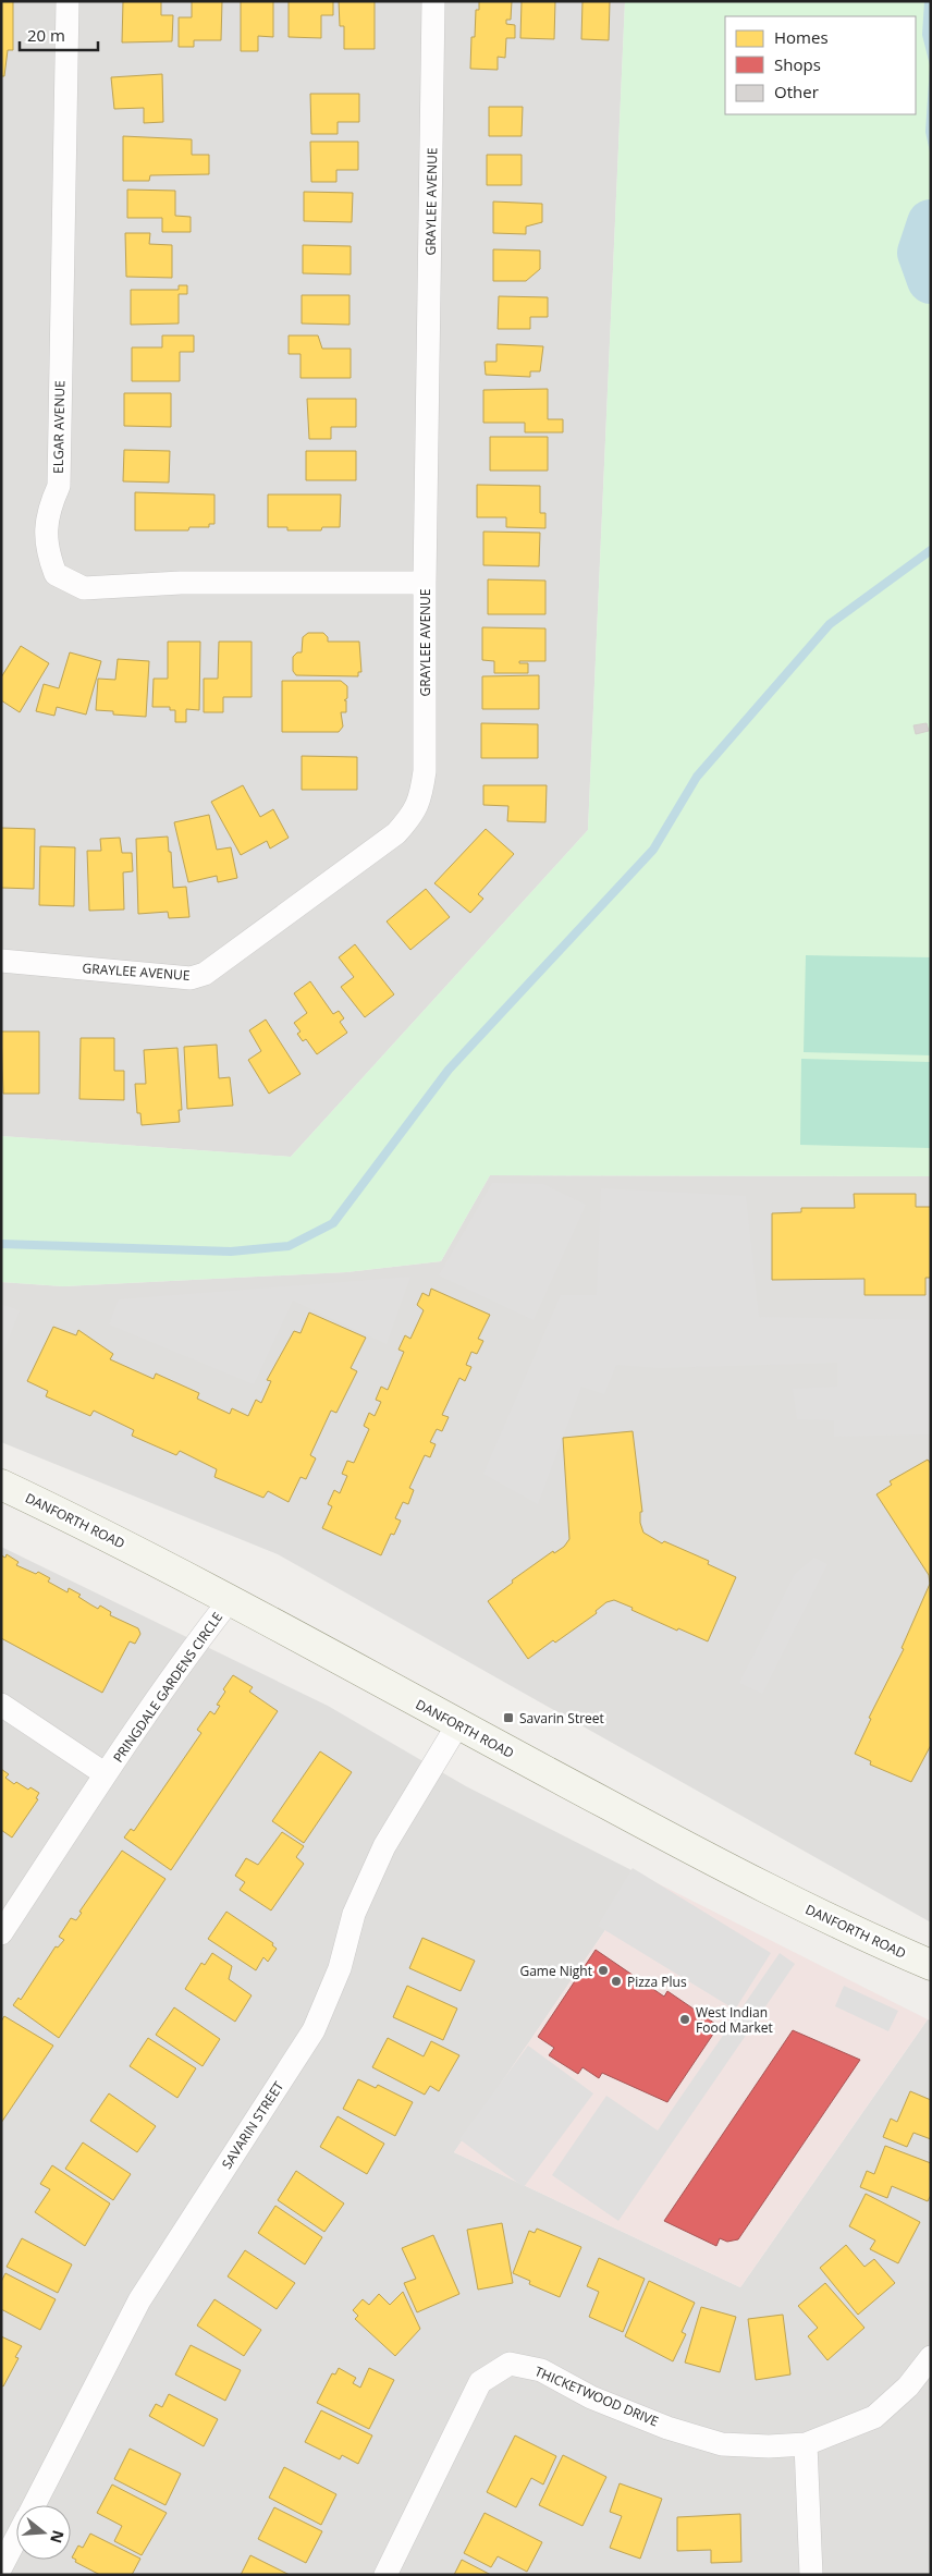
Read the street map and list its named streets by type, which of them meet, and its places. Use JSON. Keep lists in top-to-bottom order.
{
  "streets": {
    "main road": ["DANFORTH ROAD"],
    "street": [
      "GRAYLEE AVENUE",
      "ELGAR AVENUE",
      "PRINGDALE GARDENS CIRCLE",
      "SAVARIN STREET",
      "THICKETWOOD DRIVE"
    ]
  },
  "crossings": [
    ["GRAYLEE AVENUE", "ELGAR AVENUE"],
    ["DANFORTH ROAD", "PRINGDALE GARDENS CIRCLE"],
    ["DANFORTH ROAD", "SAVARIN STREET"]
  ],
  "places": {
    "transit": ["Savarin Street"],
    "other": ["Game Night", "Pizza Plus", "West Indian Food Market"]
  },
  "legend": ["Homes", "Shops", "Other"],
  "scale_bar": "20 m",
  "north": "right"
}
